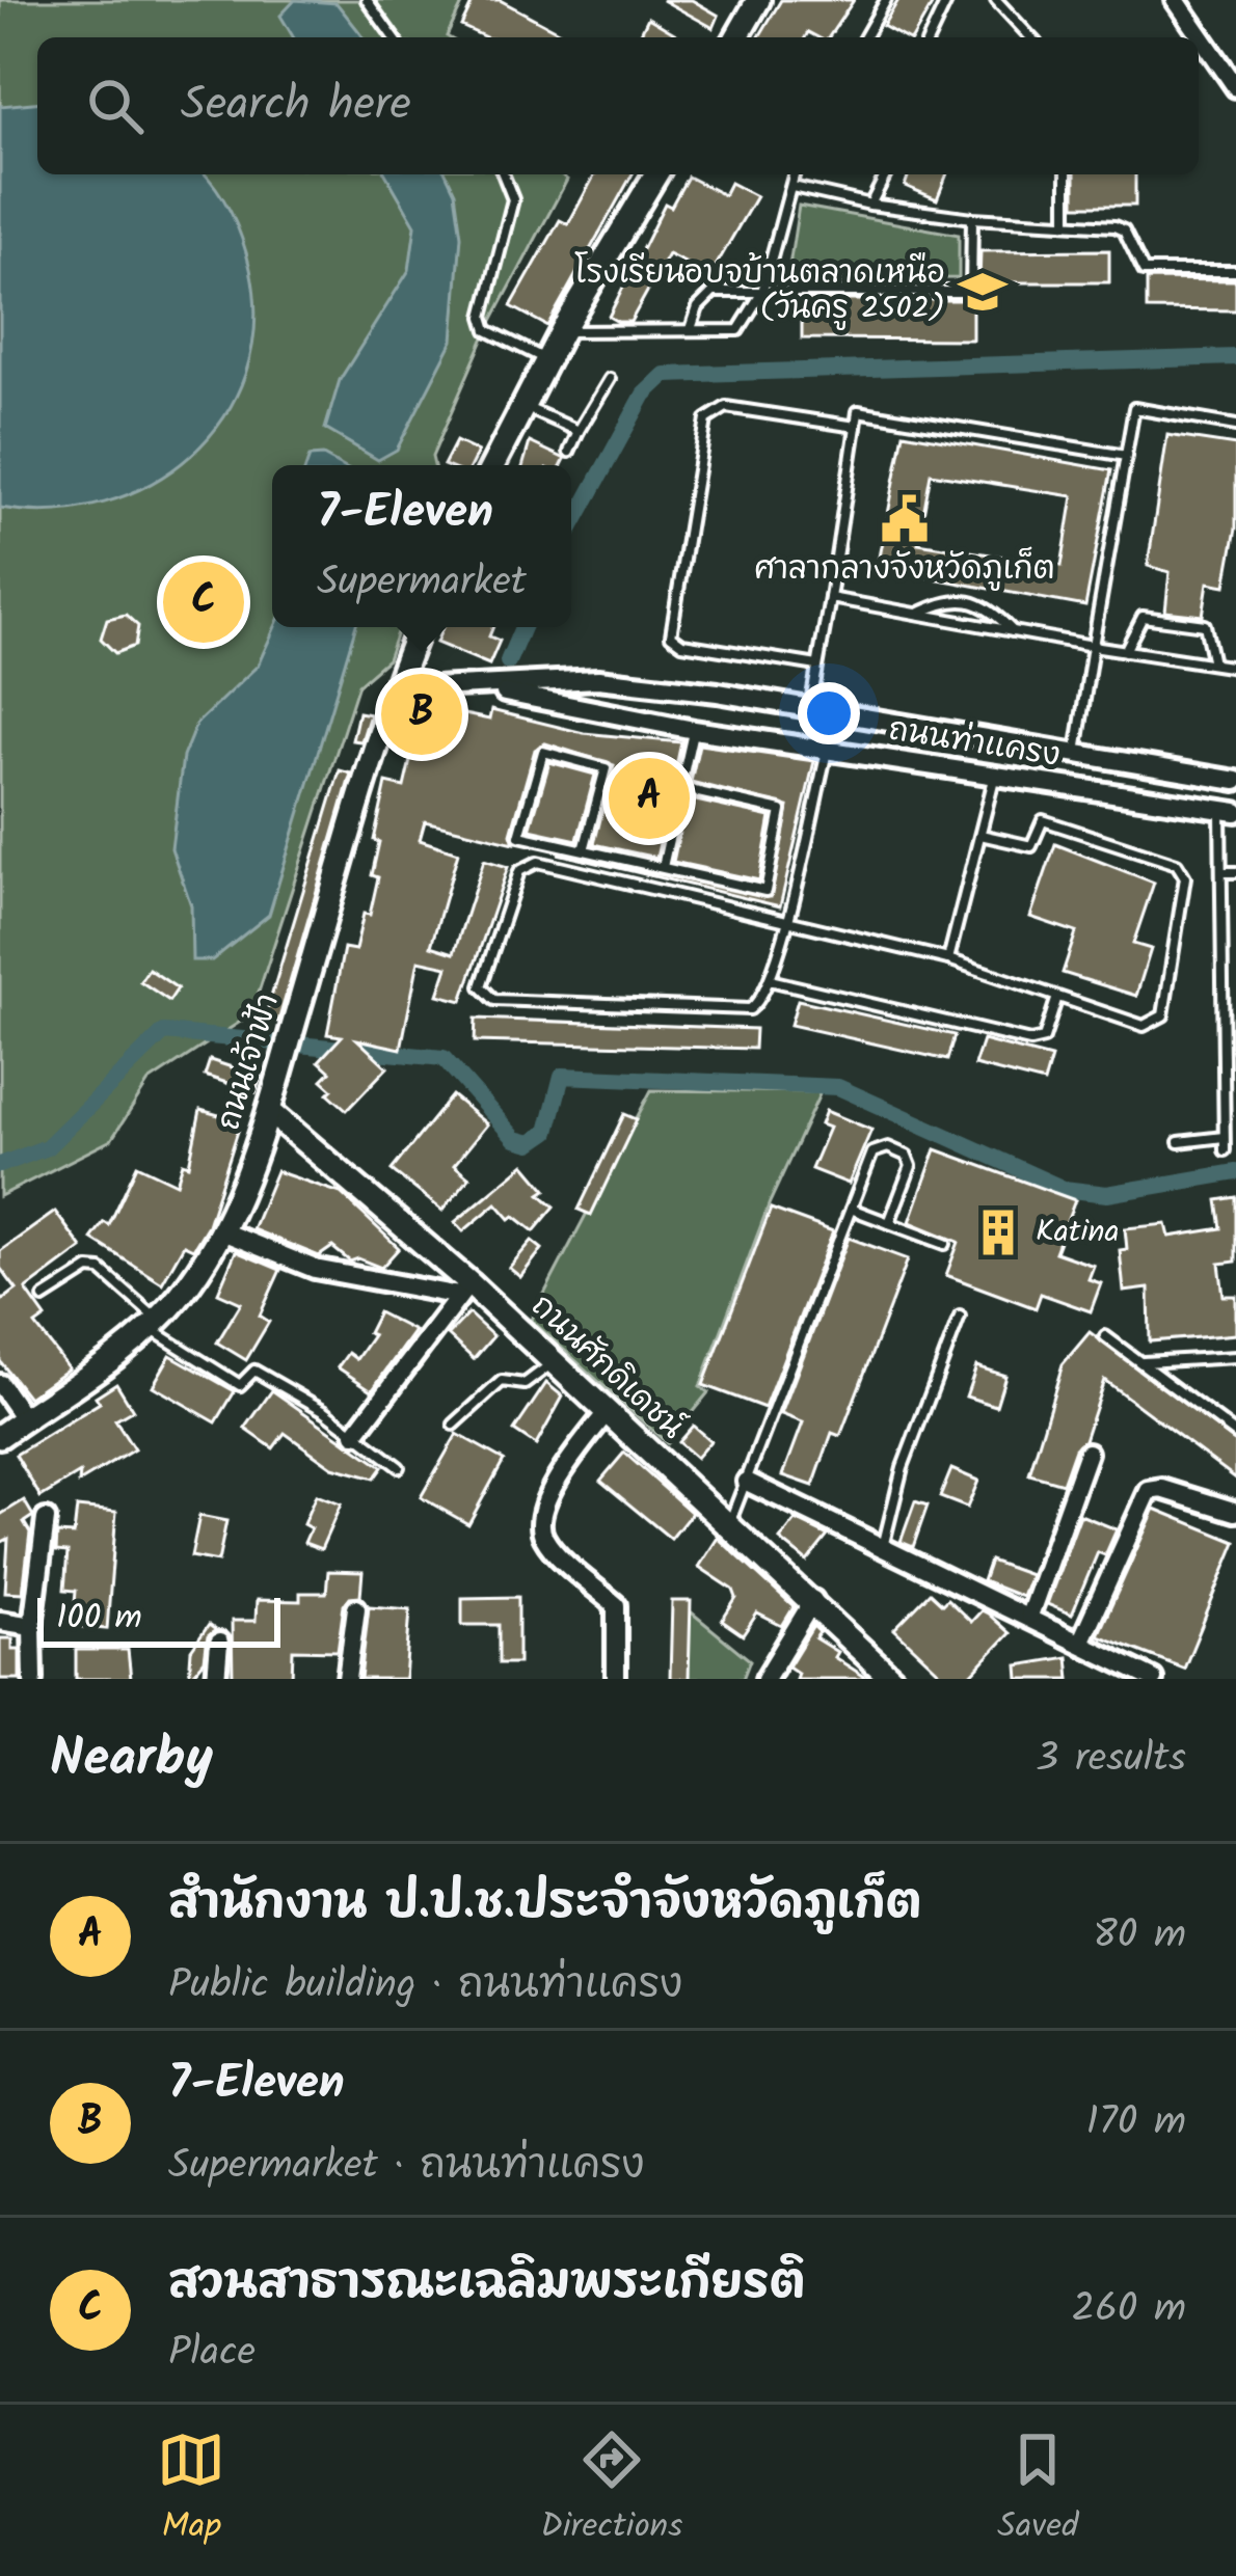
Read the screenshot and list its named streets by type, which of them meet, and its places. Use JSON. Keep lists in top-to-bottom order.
{
  "streets": {
    "main road": ["ถนนเจ้าฟ้า", "ถนนศักดิเดชน์"],
    "street": ["ถนนท่าแครง"]
  },
  "crossings": [
    ["ถนนท่าแครง", "ถนนเจ้าฟ้า"],
    ["ถนนเจ้าฟ้า", "ถนนศักดิเดชน์"]
  ],
  "places": {
    "school or university": ["โรงเรียนอบจบ้านตลาดเหนือ (วันครู 2502)"],
    "public building": ["ศาลากลางจังหวัดภูเก็ต"],
    "building": ["Katina"]
  },
  "scale_bar": "100 m",
  "page": {
    "search": "Search here",
    "popup": ["7-Eleven", "Supermarket"],
    "pins": ["C", "B", "A"],
    "scale": "100 m",
    "heading": ["Nearby", "3 results"],
    "list": [
      {
        "mark": "A",
        "name": "สำนักงาน ป.ป.ช.ประจำจังหวัดภูเก็ต",
        "note": "Public building · ถนนท่าแครง",
        "value": "80 m"
      },
      {
        "mark": "B",
        "name": "7-Eleven",
        "note": "Supermarket · ถนนท่าแครง",
        "value": "170 m"
      },
      {
        "mark": "C",
        "name": "สวนสาธารณะเฉลิมพระเกียรติ",
        "note": "Place",
        "value": "260 m"
      }
    ],
    "nav": ["Map", "Directions", "Saved"]
  }
}
